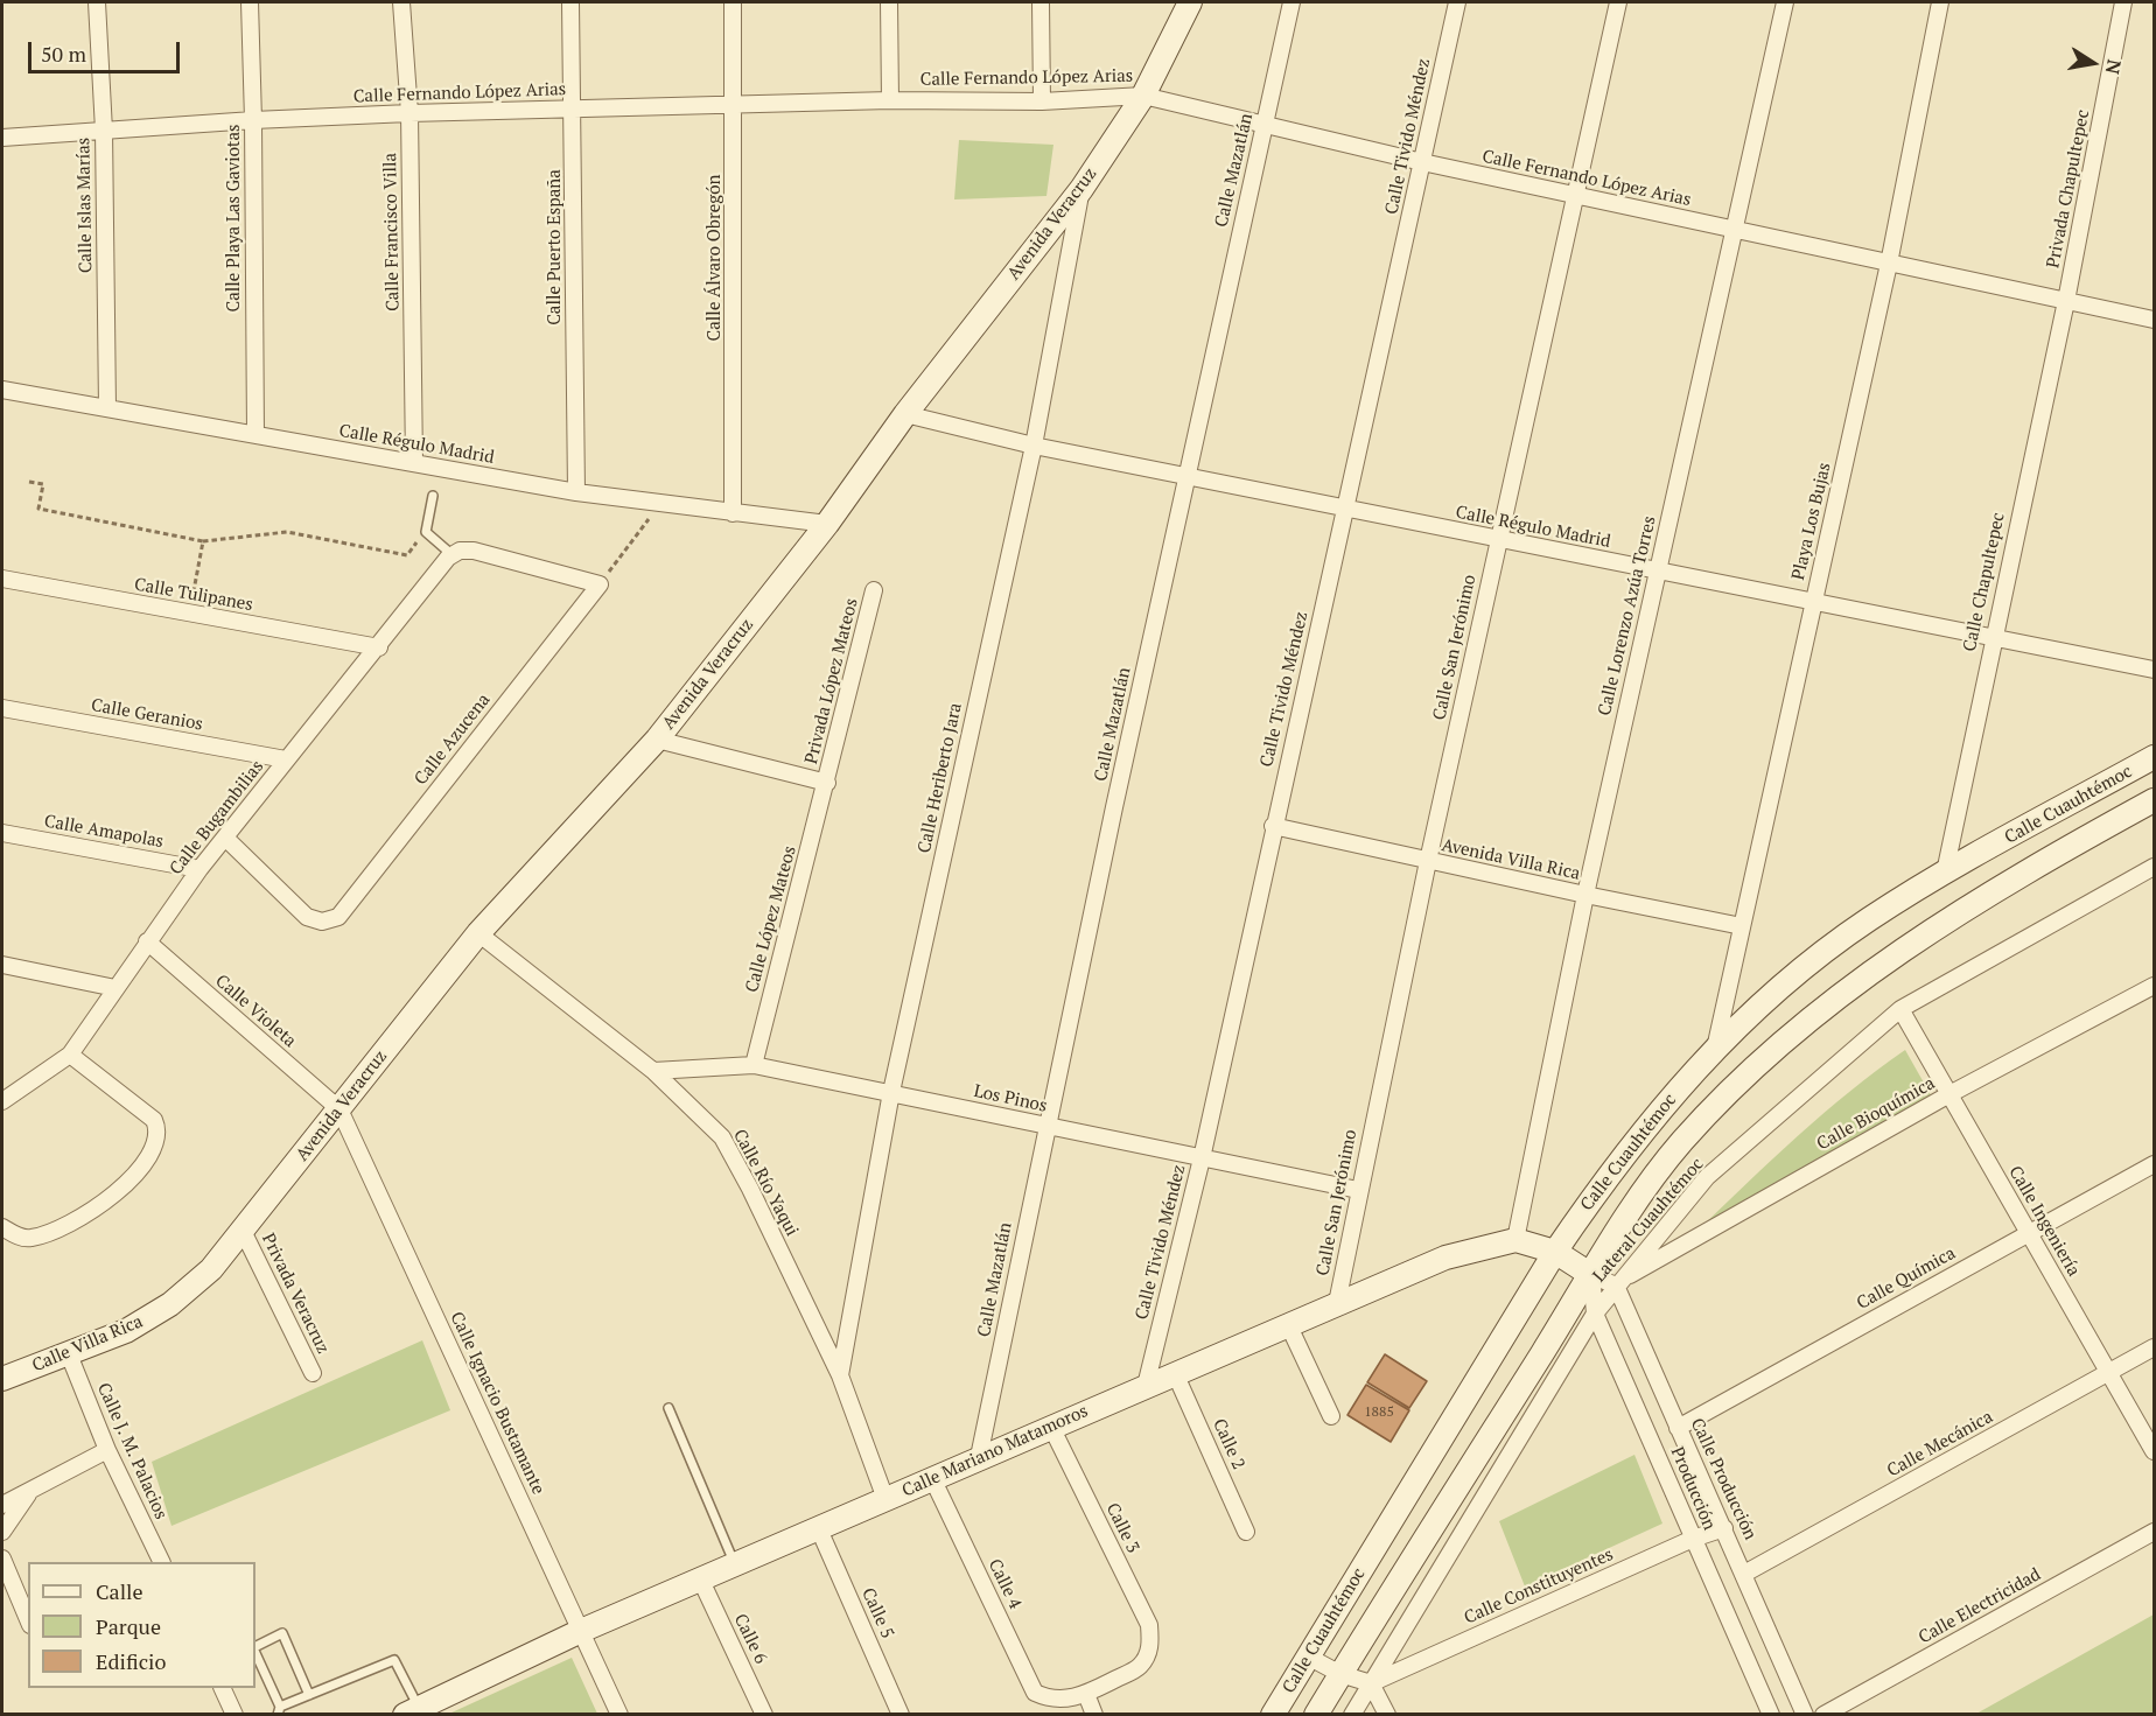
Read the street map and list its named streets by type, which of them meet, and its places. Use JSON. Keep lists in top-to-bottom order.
{
  "streets": {
    "main road": [
      "Avenida Veracruz",
      "Calle Cuauhtémoc",
      "Calle Villa Rica",
      "Calle Mariano Matamoros"
    ],
    "street": [
      "Calle Fernando López Arias",
      "Calle Tivido Méndez",
      "Calle Mazatlán",
      "Privada Chapultepec",
      "Calle Islas Marías",
      "Calle Playa Las Gaviotas",
      "Calle Francisco Villa",
      "Calle Puerto España",
      "Calle Álvaro Obregón",
      "Calle Régulo Madrid",
      "Playa Los Bujas",
      "Calle Chapultepec",
      "Calle Tulipanes",
      "Calle Lorenzo Azúa Torres",
      "Calle San Jerónimo",
      "Privada López Mateos",
      "Calle Geranios",
      "Calle Azucena",
      "Calle Heriberto Jara",
      "Calle Bugambilias",
      "Calle Amapolas",
      "Avenida Villa Rica",
      "Calle López Mateos",
      "Calle Violeta",
      "Los Pinos",
      "Calle Bioquímica",
      "Calle Río Yaqui",
      "Lateral Cuauhtémoc",
      "Calle Ingeniería",
      "Calle Química",
      "Privada Veracruz",
      "Calle Ignacio Bustamante",
      "Calle 2",
      "Calle Mecánica",
      "Calle J. M. Palacios",
      "Calle Producción",
      "Producción",
      "Calle 3",
      "Calle 4",
      "Calle Constituyentes",
      "Calle Electricidad",
      "Calle 5",
      "Calle 6"
    ]
  },
  "crossings": [
    ["Calle Fernando López Arias", "Calle Tivido Méndez"],
    ["Calle Fernando López Arias", "Calle Mazatlán"],
    ["Calle Fernando López Arias", "Privada Chapultepec"],
    ["Calle Fernando López Arias", "Calle Islas Marías"],
    ["Calle Fernando López Arias", "Calle Playa Las Gaviotas"],
    ["Calle Fernando López Arias", "Avenida Veracruz"],
    ["Calle Fernando López Arias", "Calle Francisco Villa"],
    ["Calle Fernando López Arias", "Calle Puerto España"],
    ["Calle Fernando López Arias", "Calle Álvaro Obregón"],
    ["Calle Fernando López Arias", "Playa Los Bujas"],
    ["Calle Fernando López Arias", "Calle Chapultepec"],
    ["Calle Fernando López Arias", "Calle Lorenzo Azúa Torres"],
    ["Calle Fernando López Arias", "Calle San Jerónimo"],
    ["Calle Tivido Méndez", "Calle Régulo Madrid"],
    ["Calle Tivido Méndez", "Avenida Villa Rica"],
    ["Calle Tivido Méndez", "Los Pinos"],
    ["Calle Tivido Méndez", "Calle Mariano Matamoros"],
    ["Calle Mazatlán", "Calle Régulo Madrid"],
    ["Calle Mazatlán", "Los Pinos"],
    ["Calle Mazatlán", "Calle Mariano Matamoros"],
    ["Privada Chapultepec", "Calle Chapultepec"],
    ["Calle Islas Marías", "Calle Régulo Madrid"],
    ["Calle Playa Las Gaviotas", "Calle Régulo Madrid"],
    ["Avenida Veracruz", "Calle Régulo Madrid"],
    ["Avenida Veracruz", "Calle Heriberto Jara"],
    ["Avenida Veracruz", "Calle Violeta"],
    ["Avenida Veracruz", "Calle Río Yaqui"],
    ["Avenida Veracruz", "Privada Veracruz"],
    ["Avenida Veracruz", "Calle Villa Rica"],
    ["Avenida Veracruz", "Calle Ignacio Bustamante"],
    ["Calle Francisco Villa", "Calle Régulo Madrid"],
    ["Calle Puerto España", "Calle Régulo Madrid"],
    ["Calle Álvaro Obregón", "Calle Régulo Madrid"],
    ["Calle Régulo Madrid", "Playa Los Bujas"],
    ["Calle Régulo Madrid", "Calle Chapultepec"],
    ["Calle Régulo Madrid", "Calle Lorenzo Azúa Torres"],
    ["Calle Régulo Madrid", "Calle San Jerónimo"],
    ["Calle Régulo Madrid", "Calle Heriberto Jara"],
    ["Playa Los Bujas", "Calle Cuauhtémoc"],
    ["Playa Los Bujas", "Avenida Villa Rica"],
    ["Calle Chapultepec", "Calle Cuauhtémoc"],
    ["Calle Tulipanes", "Calle Bugambilias"],
    ["Calle Lorenzo Azúa Torres", "Avenida Villa Rica"],
    ["Calle Lorenzo Azúa Torres", "Calle Mariano Matamoros"],
    ["Calle San Jerónimo", "Avenida Villa Rica"],
    ["Calle San Jerónimo", "Los Pinos"],
    ["Calle San Jerónimo", "Calle Mariano Matamoros"],
    ["Privada López Mateos", "Calle López Mateos"],
    ["Calle Geranios", "Calle Bugambilias"],
    ["Calle Azucena", "Calle Bugambilias"],
    ["Calle Heriberto Jara", "Los Pinos"],
    ["Calle Heriberto Jara", "Calle Río Yaqui"],
    ["Calle Cuauhtémoc", "Producción"],
    ["Calle Bugambilias", "Calle Amapolas"],
    ["Calle Bugambilias", "Calle Violeta"],
    ["Calle López Mateos", "Los Pinos"],
    ["Calle Violeta", "Calle Ignacio Bustamante"],
    ["Los Pinos", "Calle Río Yaqui"],
    ["Calle Bioquímica", "Lateral Cuauhtémoc"],
    ["Calle Bioquímica", "Calle Ingeniería"],
    ["Calle Bioquímica", "Calle Producción"],
    ["Calle Río Yaqui", "Calle Mariano Matamoros"],
    ["Lateral Cuauhtémoc", "Calle Ingeniería"],
    ["Lateral Cuauhtémoc", "Calle Producción"],
    ["Lateral Cuauhtémoc", "Producción"],
    ["Lateral Cuauhtémoc", "Calle Constituyentes"],
    ["Calle Ingeniería", "Calle Química"],
    ["Calle Ingeniería", "Calle Mecánica"],
    ["Calle Química", "Calle Producción"],
    ["Calle Villa Rica", "Calle J. M. Palacios"],
    ["Calle Ignacio Bustamante", "Calle Mariano Matamoros"],
    ["Calle 2", "Calle Mariano Matamoros"],
    ["Calle Mecánica", "Calle Producción"],
    ["Calle Mariano Matamoros", "Calle 3"],
    ["Calle Mariano Matamoros", "Calle 4"],
    ["Calle Mariano Matamoros", "Calle 5"],
    ["Calle Mariano Matamoros", "Calle 6"],
    ["Calle Producción", "Calle Constituyentes"],
    ["Producción", "Calle Constituyentes"],
    ["Calle 3", "Calle 4"]
  ],
  "house_numbers": ["1885"],
  "legend": ["Calle", "Parque", "Edificio"],
  "scale_bar": "50 m",
  "north": "right"
}
